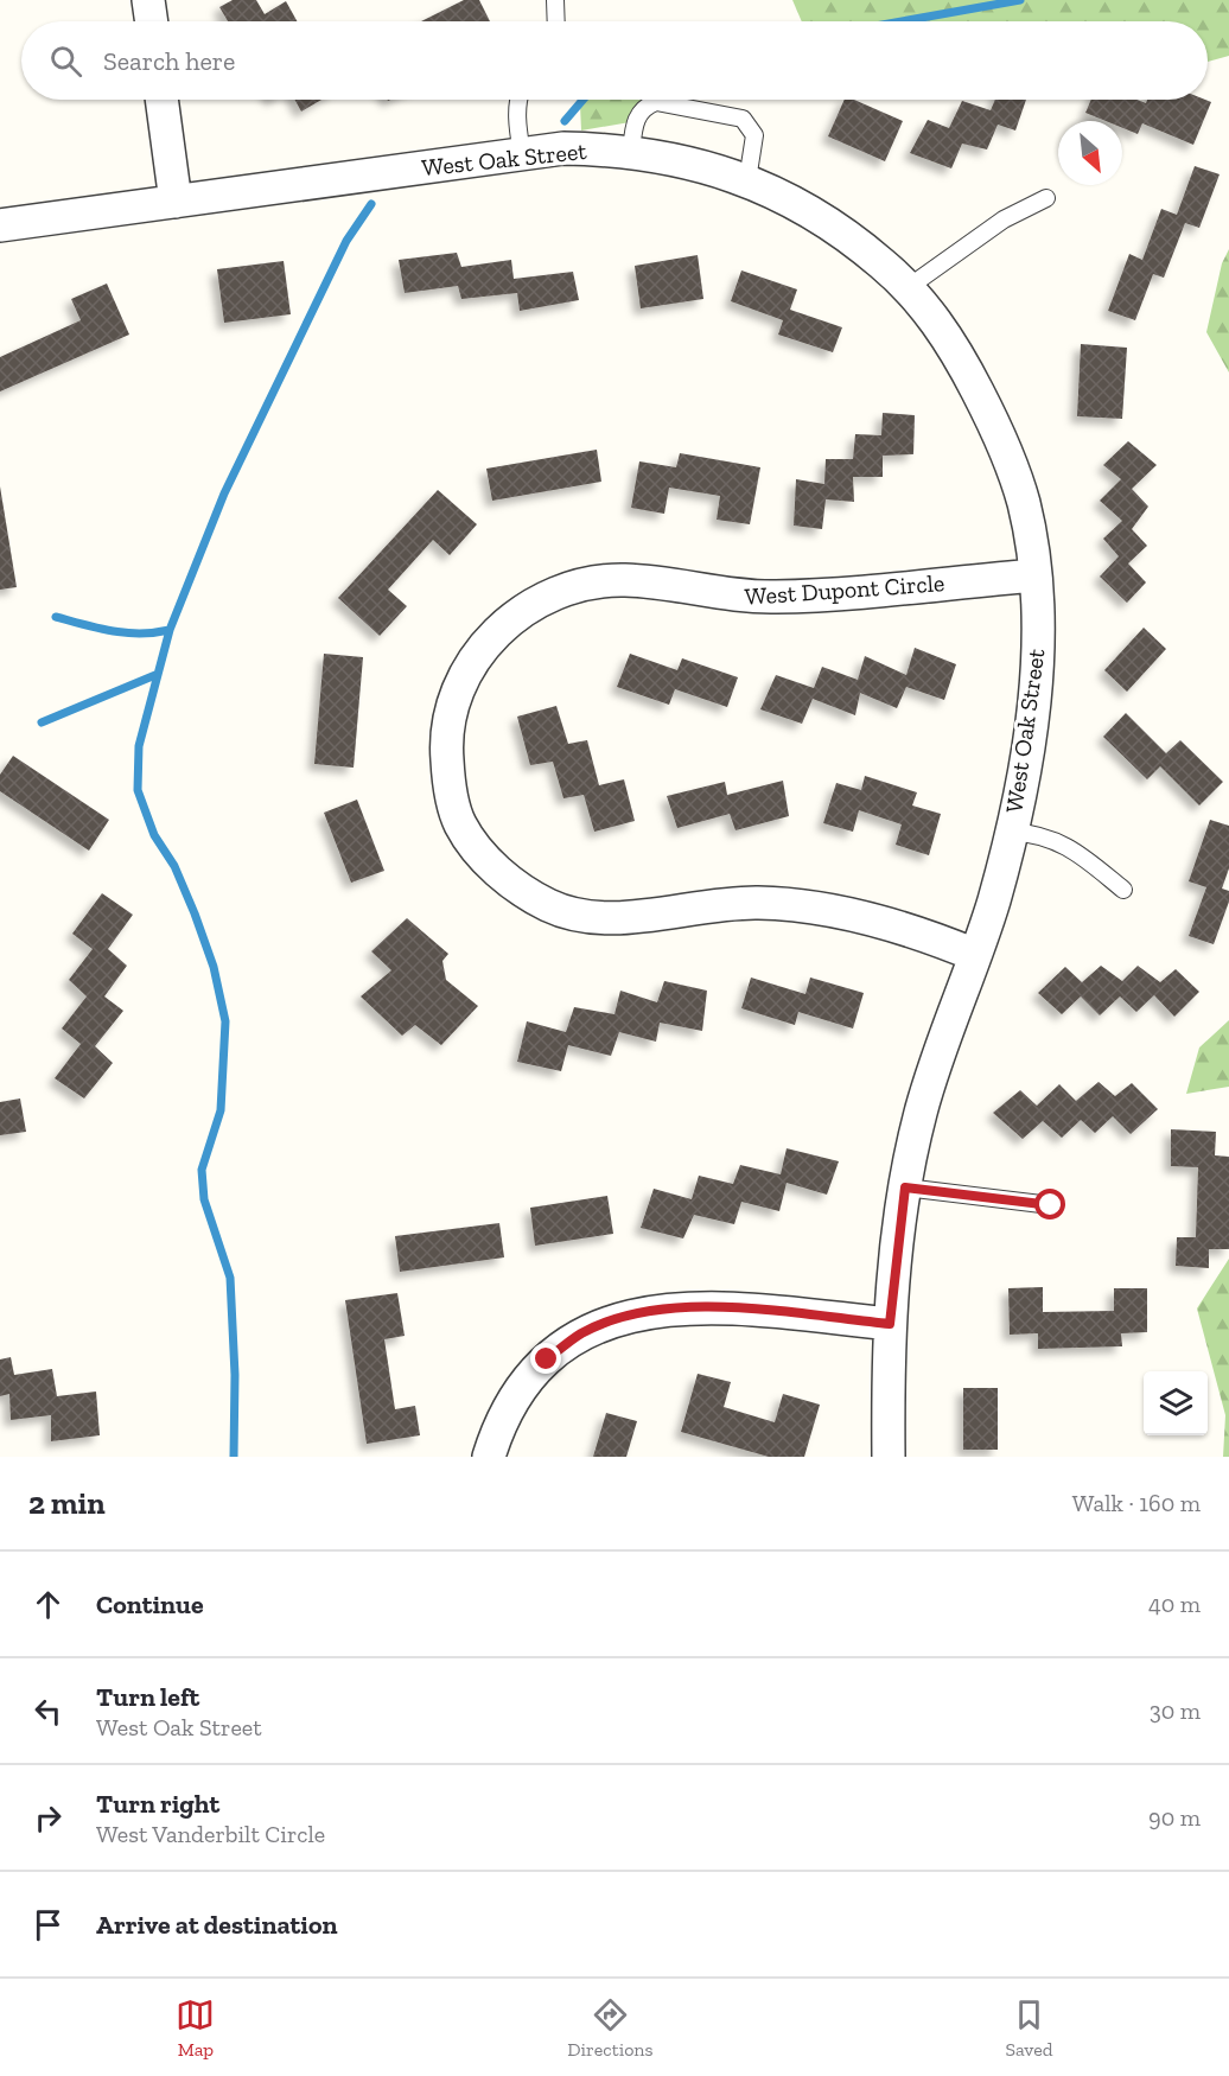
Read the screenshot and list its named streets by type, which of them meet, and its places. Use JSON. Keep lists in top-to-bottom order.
{
  "streets": {
    "street": ["West Oak Street", "West Dupont Circle"]
  },
  "crossings": [
    ["West Oak Street", "West Dupont Circle"]
  ],
  "north": "bottom right",
  "page": {
    "search": "Search here",
    "heading": ["2 min", "Walk · 160 m"],
    "list": [
      ["Continue", "40 m"],
      ["Turn left", "West Oak Street", "30 m"],
      ["Turn right", "West Vanderbilt Circle", "90 m"],
      "Arrive at destination"
    ],
    "nav": ["Map", "Directions", "Saved"]
  }
}
